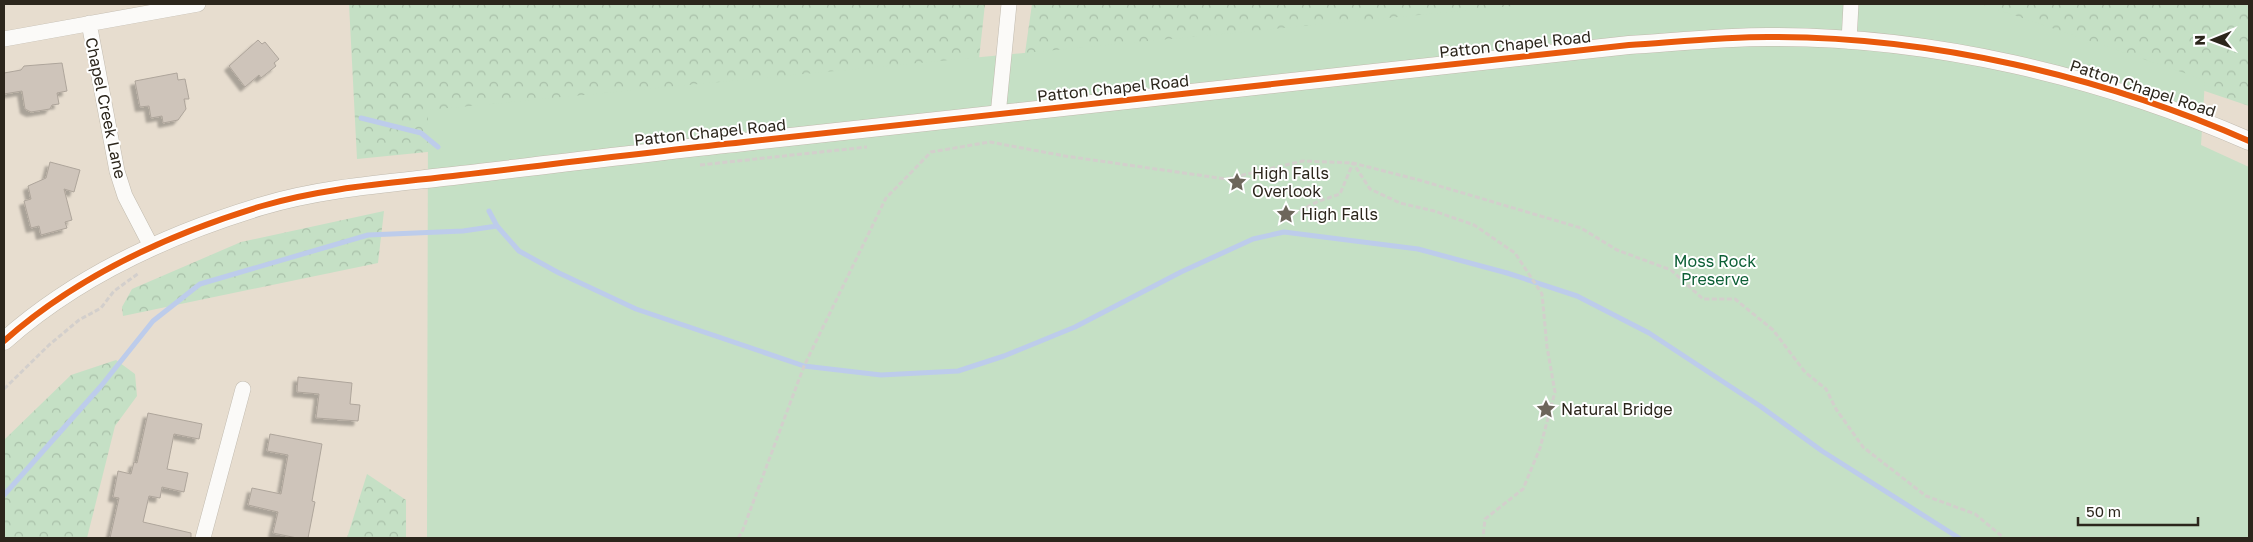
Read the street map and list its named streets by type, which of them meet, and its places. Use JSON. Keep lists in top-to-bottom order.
{
  "streets": {
    "street": ["Patton Chapel Road", "Chapel Creek Lane"]
  },
  "crossings": [
    ["Patton Chapel Road", "Chapel Creek Lane"]
  ],
  "parks": ["Moss Rock Preserve"],
  "places": {
    "place": ["High Falls Overlook", "High Falls", "Natural Bridge"]
  },
  "scale_bar": "50 m",
  "north": "left"
}
